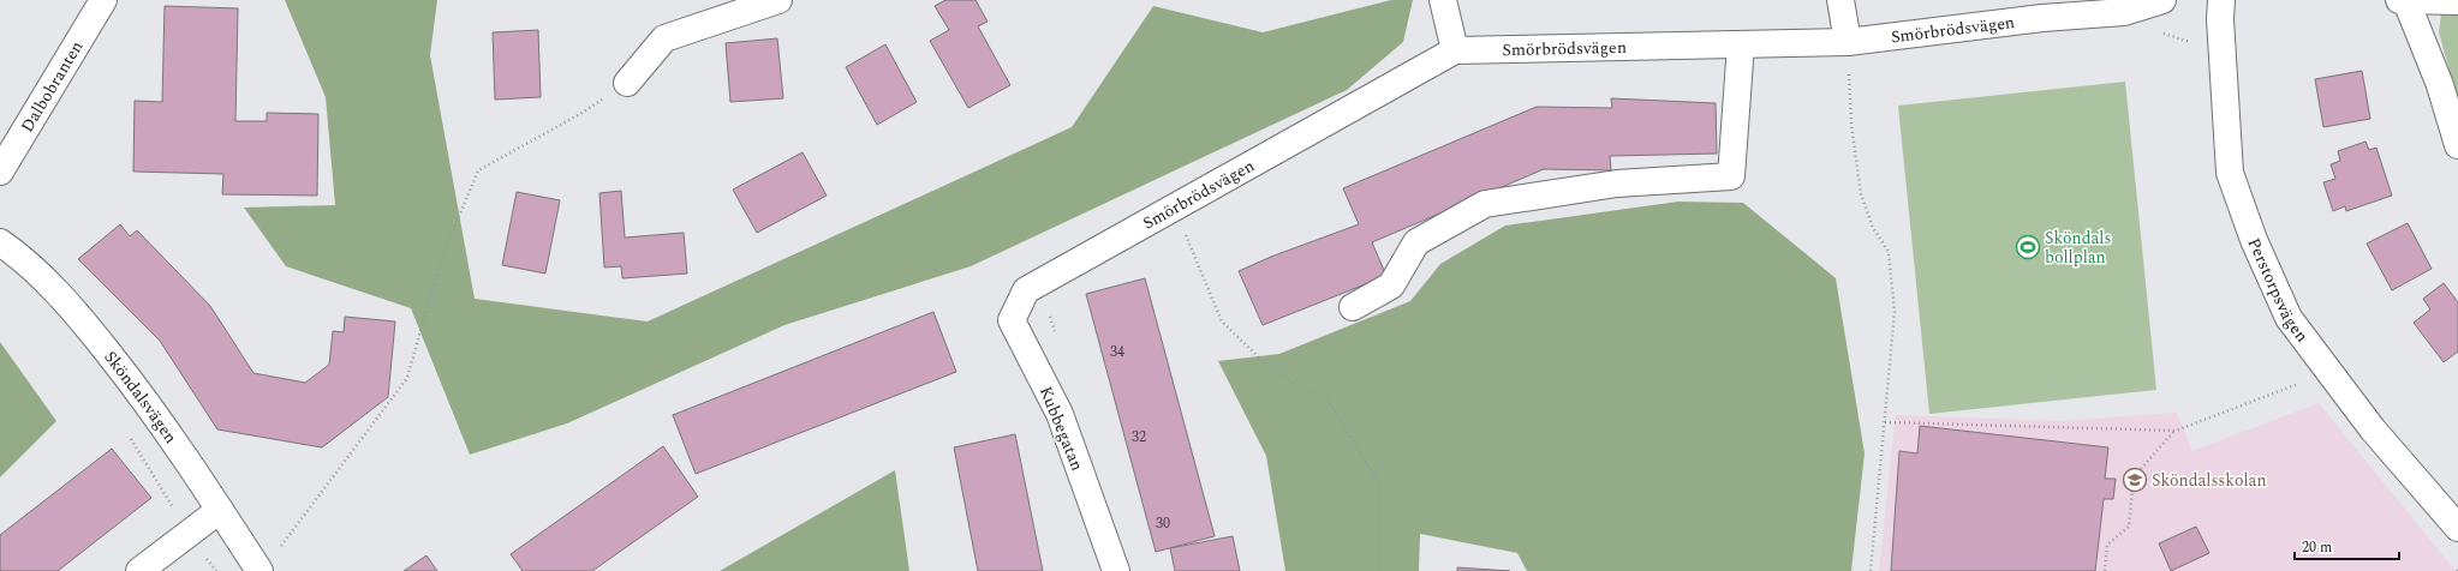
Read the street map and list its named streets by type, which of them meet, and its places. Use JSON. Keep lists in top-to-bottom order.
{
  "streets": {
    "street": [
      "Smörbrödsvägen",
      "Dalbobranten",
      "Perstorpsvägen",
      "Sköndalsvägen",
      "Kubbegatan"
    ]
  },
  "crossings": [
    ["Smörbrödsvägen", "Kubbegatan"]
  ],
  "places": {
    "sports": ["Sköndals bollplan"],
    "school or university": ["Sköndalsskolan"]
  },
  "house_numbers": ["34", "32", "30"],
  "scale_bar": "20 m"
}
